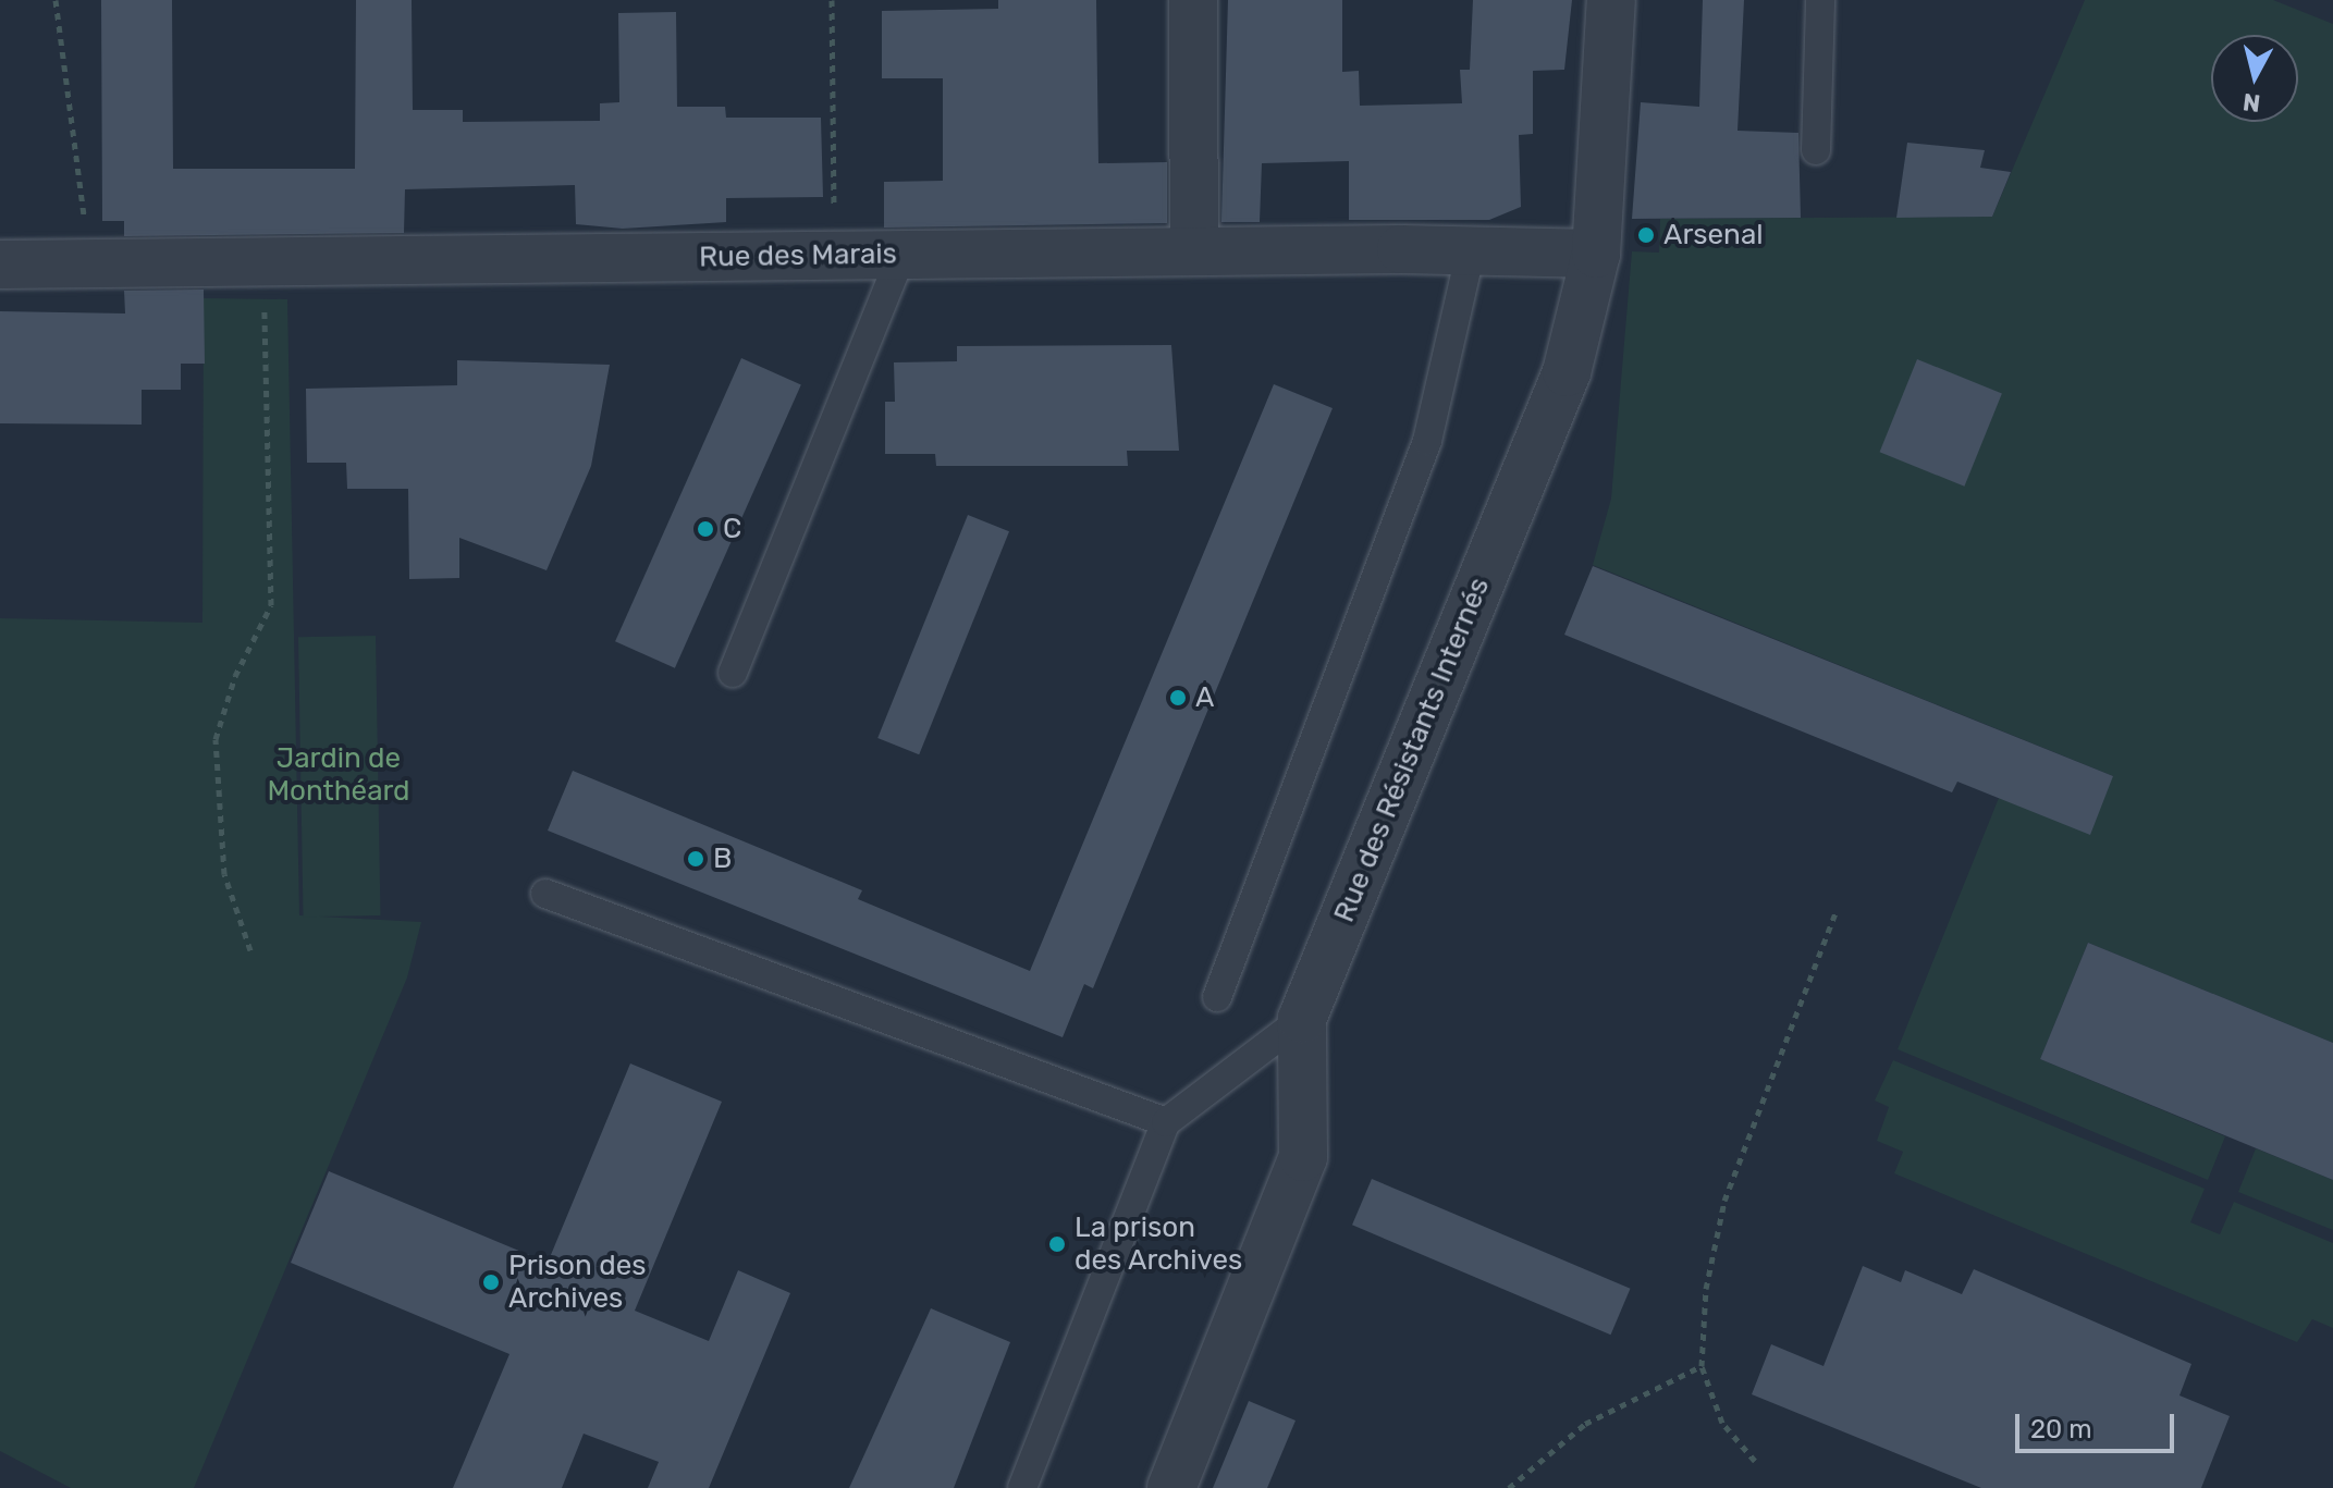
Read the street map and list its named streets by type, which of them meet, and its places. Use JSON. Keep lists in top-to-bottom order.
{
  "streets": {
    "street": ["Rue des Marais", "Rue des Résistants Internés"]
  },
  "crossings": [
    ["Rue des Marais", "Rue des Résistants Internés"]
  ],
  "parks": ["Jardin de Monthéard"],
  "places": [
    "Arsenal",
    "C",
    "A",
    "B",
    "La prison des Archives",
    "Prison des Archives"
  ],
  "scale_bar": "20 m",
  "north": "bottom"
}
